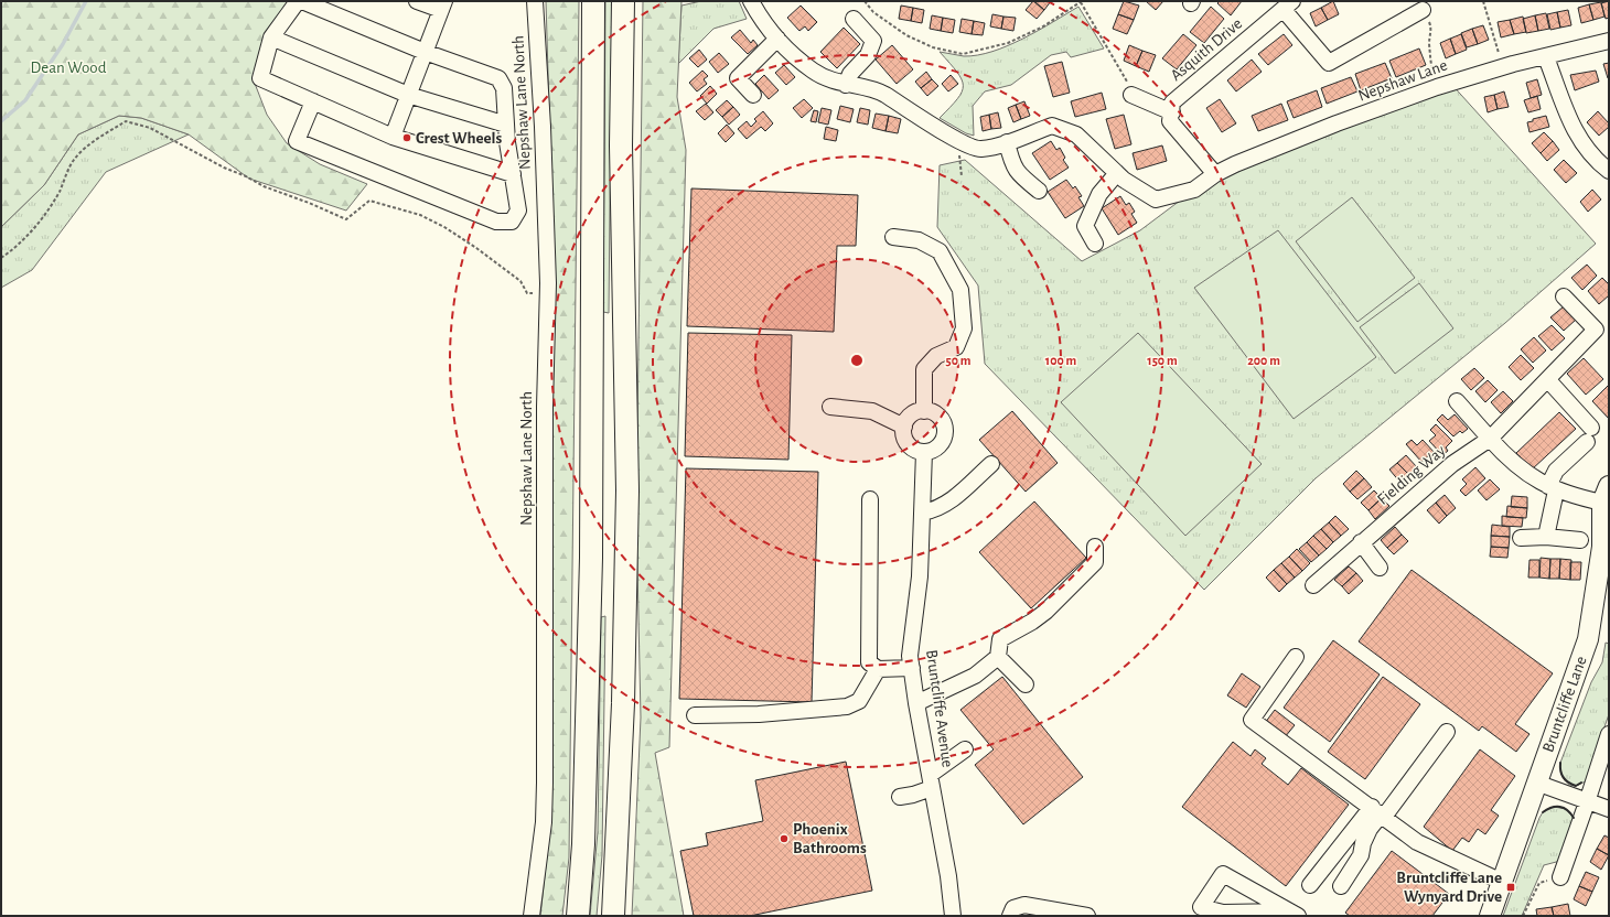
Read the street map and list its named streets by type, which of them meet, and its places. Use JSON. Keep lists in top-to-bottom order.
{
  "streets": {
    "main road": ["Bruntcliffe Lane"],
    "street": [
      "Asquith Drive",
      "Nepshaw Lane",
      "Nepshaw Lane North",
      "Fielding Way",
      "Bruntcliffe Avenue"
    ]
  },
  "parks": ["Dean Wood"],
  "places": {
    "other": ["Crest Wheels", "Phoenix Bathrooms"],
    "transit": ["Bruntcliffe Lane Wynyard Drive"]
  },
  "rings": [
    "50 m",
    "100 m",
    "150 m",
    "200 m"
  ]
}
